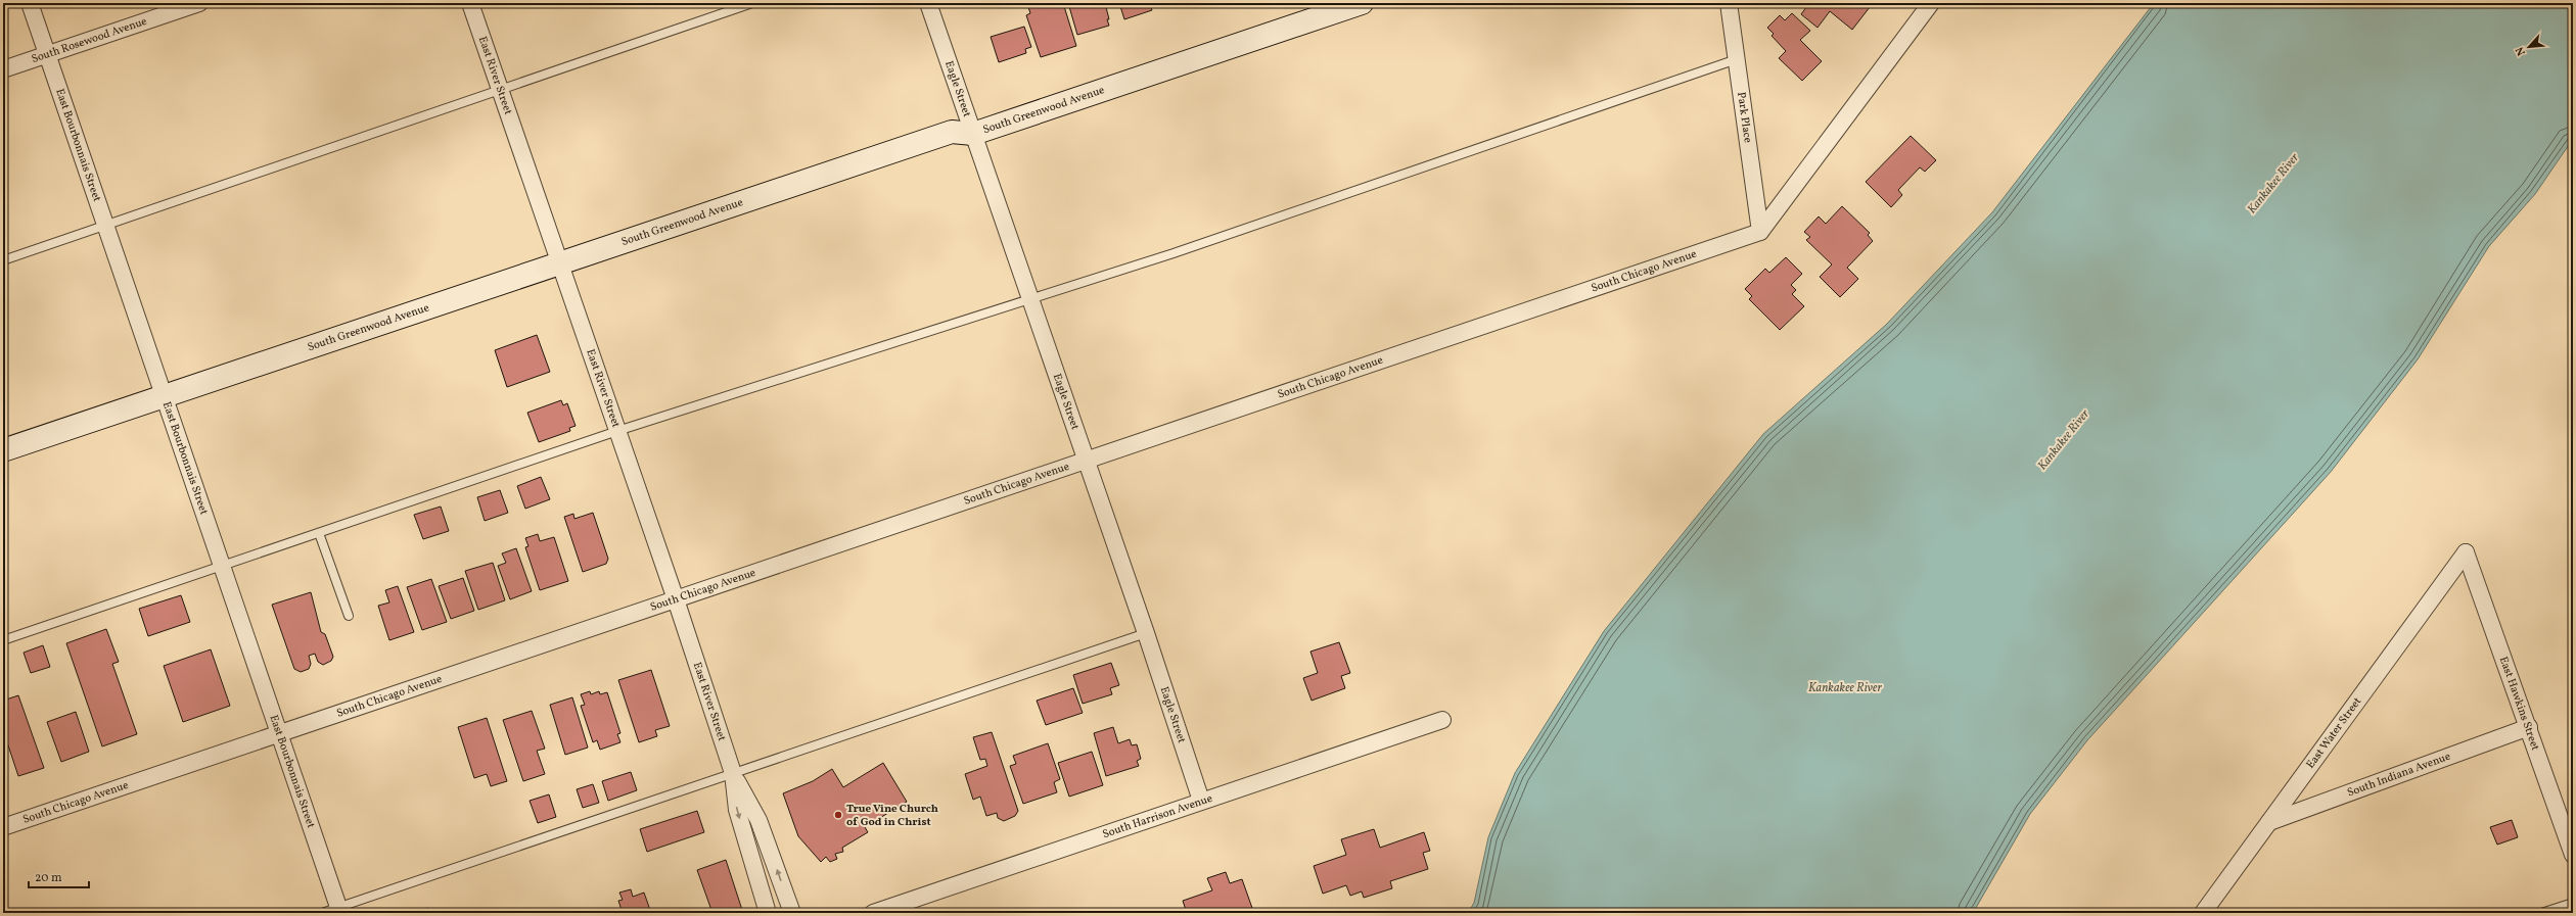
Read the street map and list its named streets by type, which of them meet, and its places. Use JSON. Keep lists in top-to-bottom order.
{
  "streets": {
    "street": [
      "South Rosewood Avenue",
      "East River Street",
      "Eagle Street",
      "South Greenwood Avenue",
      "Park Place",
      "East Bourbonnais Street",
      "South Chicago Avenue",
      "East Hawkins Street",
      "East Water Street",
      "South Indiana Avenue",
      "South Harrison Avenue"
    ]
  },
  "crossings": [
    ["South Rosewood Avenue", "East Bourbonnais Street"],
    ["East River Street", "South Greenwood Avenue"],
    ["East River Street", "South Chicago Avenue"],
    ["Eagle Street", "South Greenwood Avenue"],
    ["Eagle Street", "South Chicago Avenue"],
    ["Eagle Street", "South Harrison Avenue"],
    ["South Greenwood Avenue", "East Bourbonnais Street"],
    ["Park Place", "South Chicago Avenue"],
    ["East Bourbonnais Street", "South Chicago Avenue"],
    ["East Hawkins Street", "East Water Street"],
    ["East Hawkins Street", "South Indiana Avenue"],
    ["East Water Street", "South Indiana Avenue"]
  ],
  "water": ["Kankakee River"],
  "places": ["True Vine Church of God in Christ"],
  "scale_bar": "20 m",
  "north": "bottom left"
}
